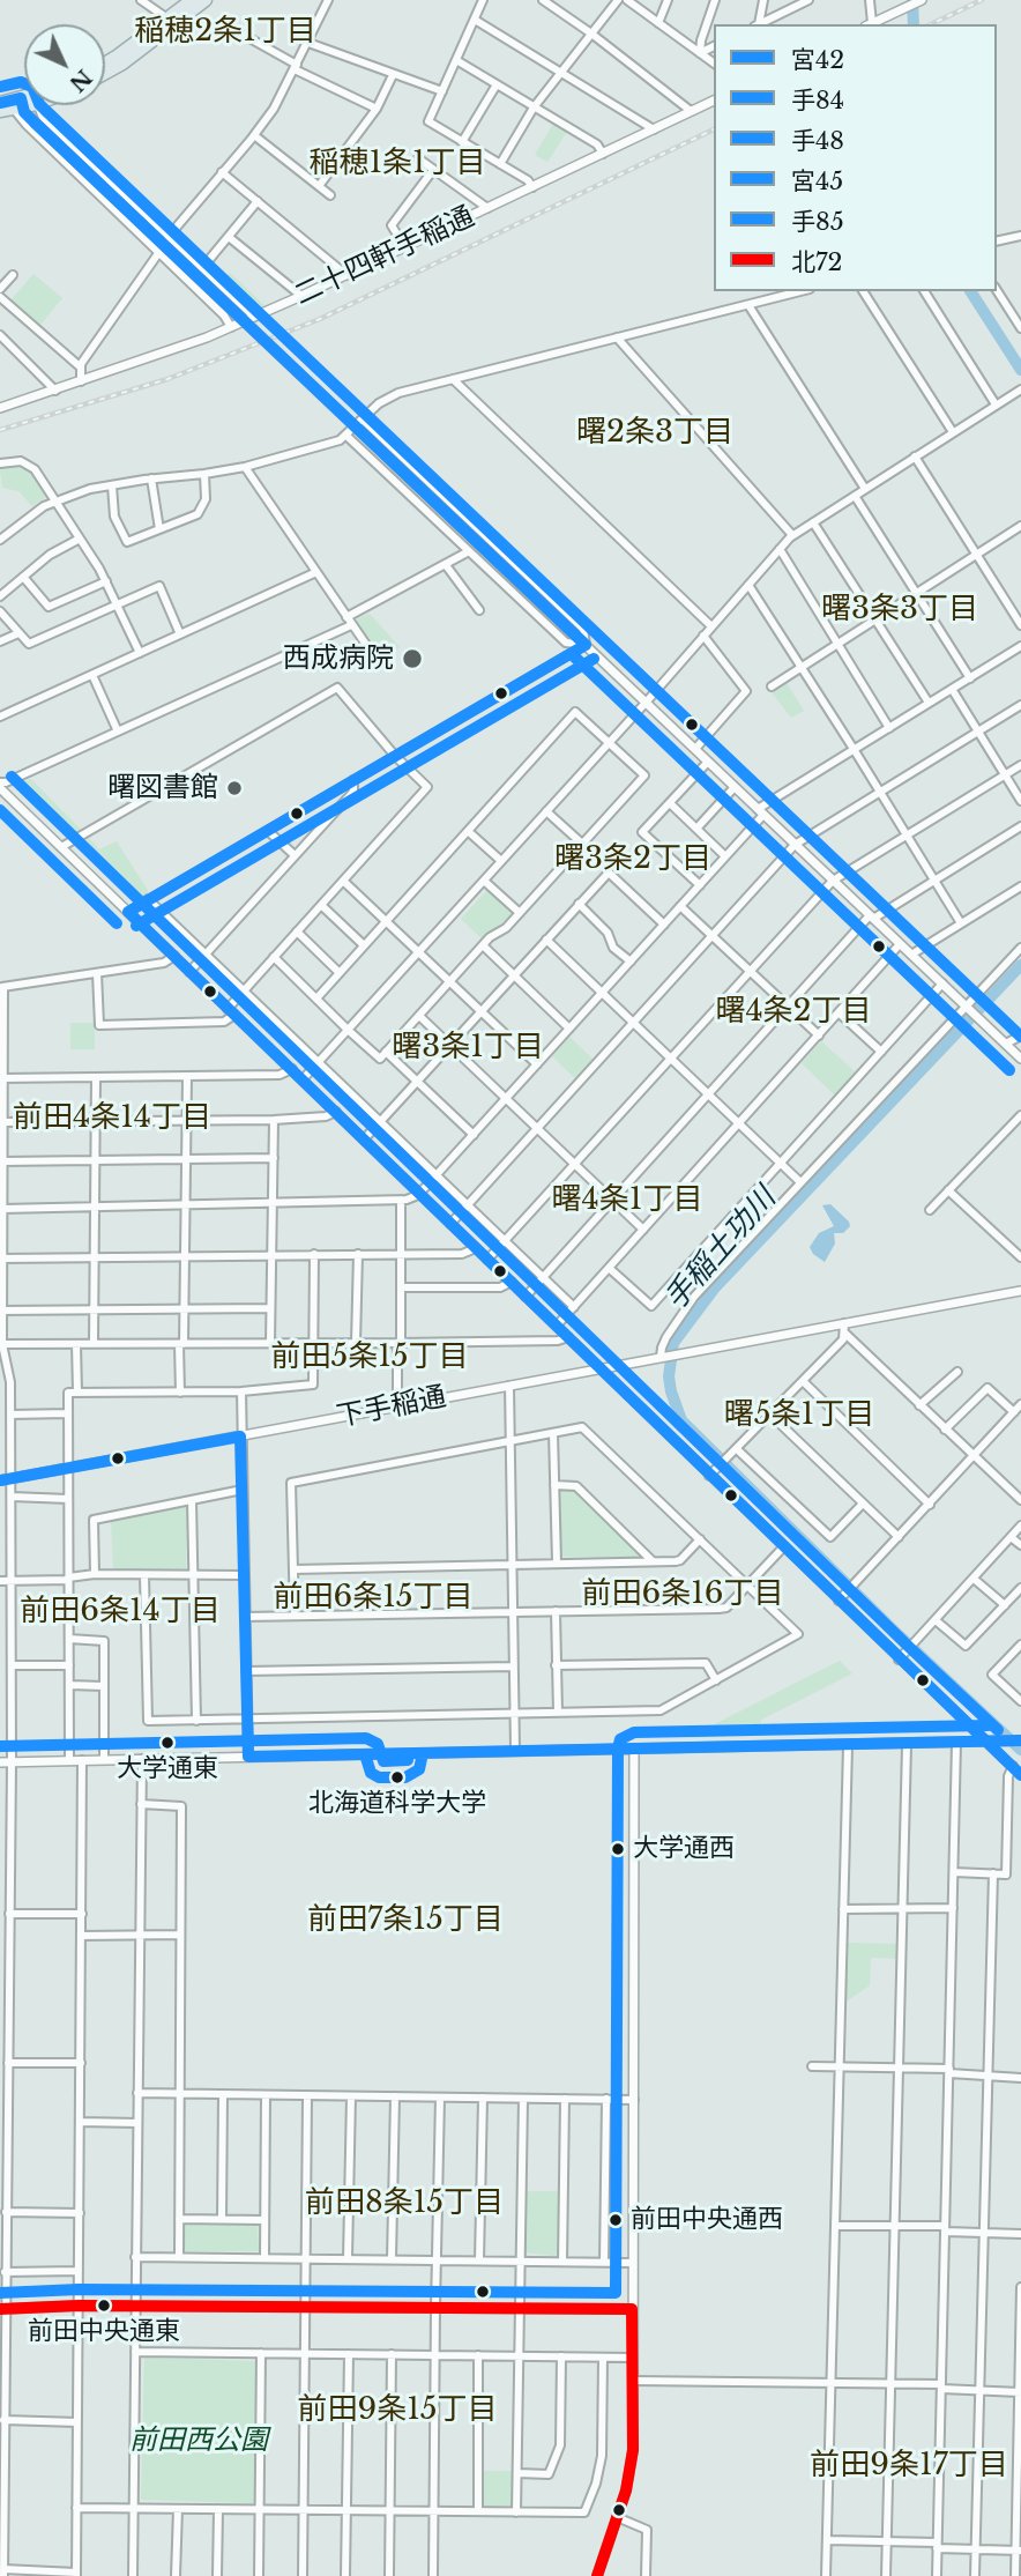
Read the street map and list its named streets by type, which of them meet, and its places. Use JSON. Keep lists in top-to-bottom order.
{
  "streets": {
    "street": ["二十四軒手稲通", "下手稲通"]
  },
  "districts": [
    "稲穂2条1丁目",
    "稲穂1条1丁目",
    "曙2条3丁目",
    "曙3条3丁目",
    "曙3条2丁目",
    "曙4条2丁目",
    "曙3条1丁目",
    "前田4条14丁目",
    "曙4条1丁目",
    "前田5条15丁目",
    "曙5条1丁目",
    "前田6条16丁目",
    "前田6条15丁目",
    "前田6条14丁目",
    "前田7条15丁目",
    "前田8条15丁目",
    "前田9条15丁目",
    "前田9条17丁目"
  ],
  "water": ["手稲土功川"],
  "parks": ["前田西公園"],
  "places": [
    "西成病院",
    "曙図書館",
    "大学通東",
    "北海道科学大学",
    "大学通西",
    "前田中央通西",
    "前田中央通東"
  ],
  "lines": [
    "transit line 宮45",
    "transit line 宮42",
    "transit line 手84",
    "transit line 手48",
    "transit line 手85",
    "transit line 北72"
  ],
  "legend": [
    "宮42",
    "手84",
    "手48",
    "宮45",
    "手85",
    "北72"
  ],
  "north": "bottom right"
}
